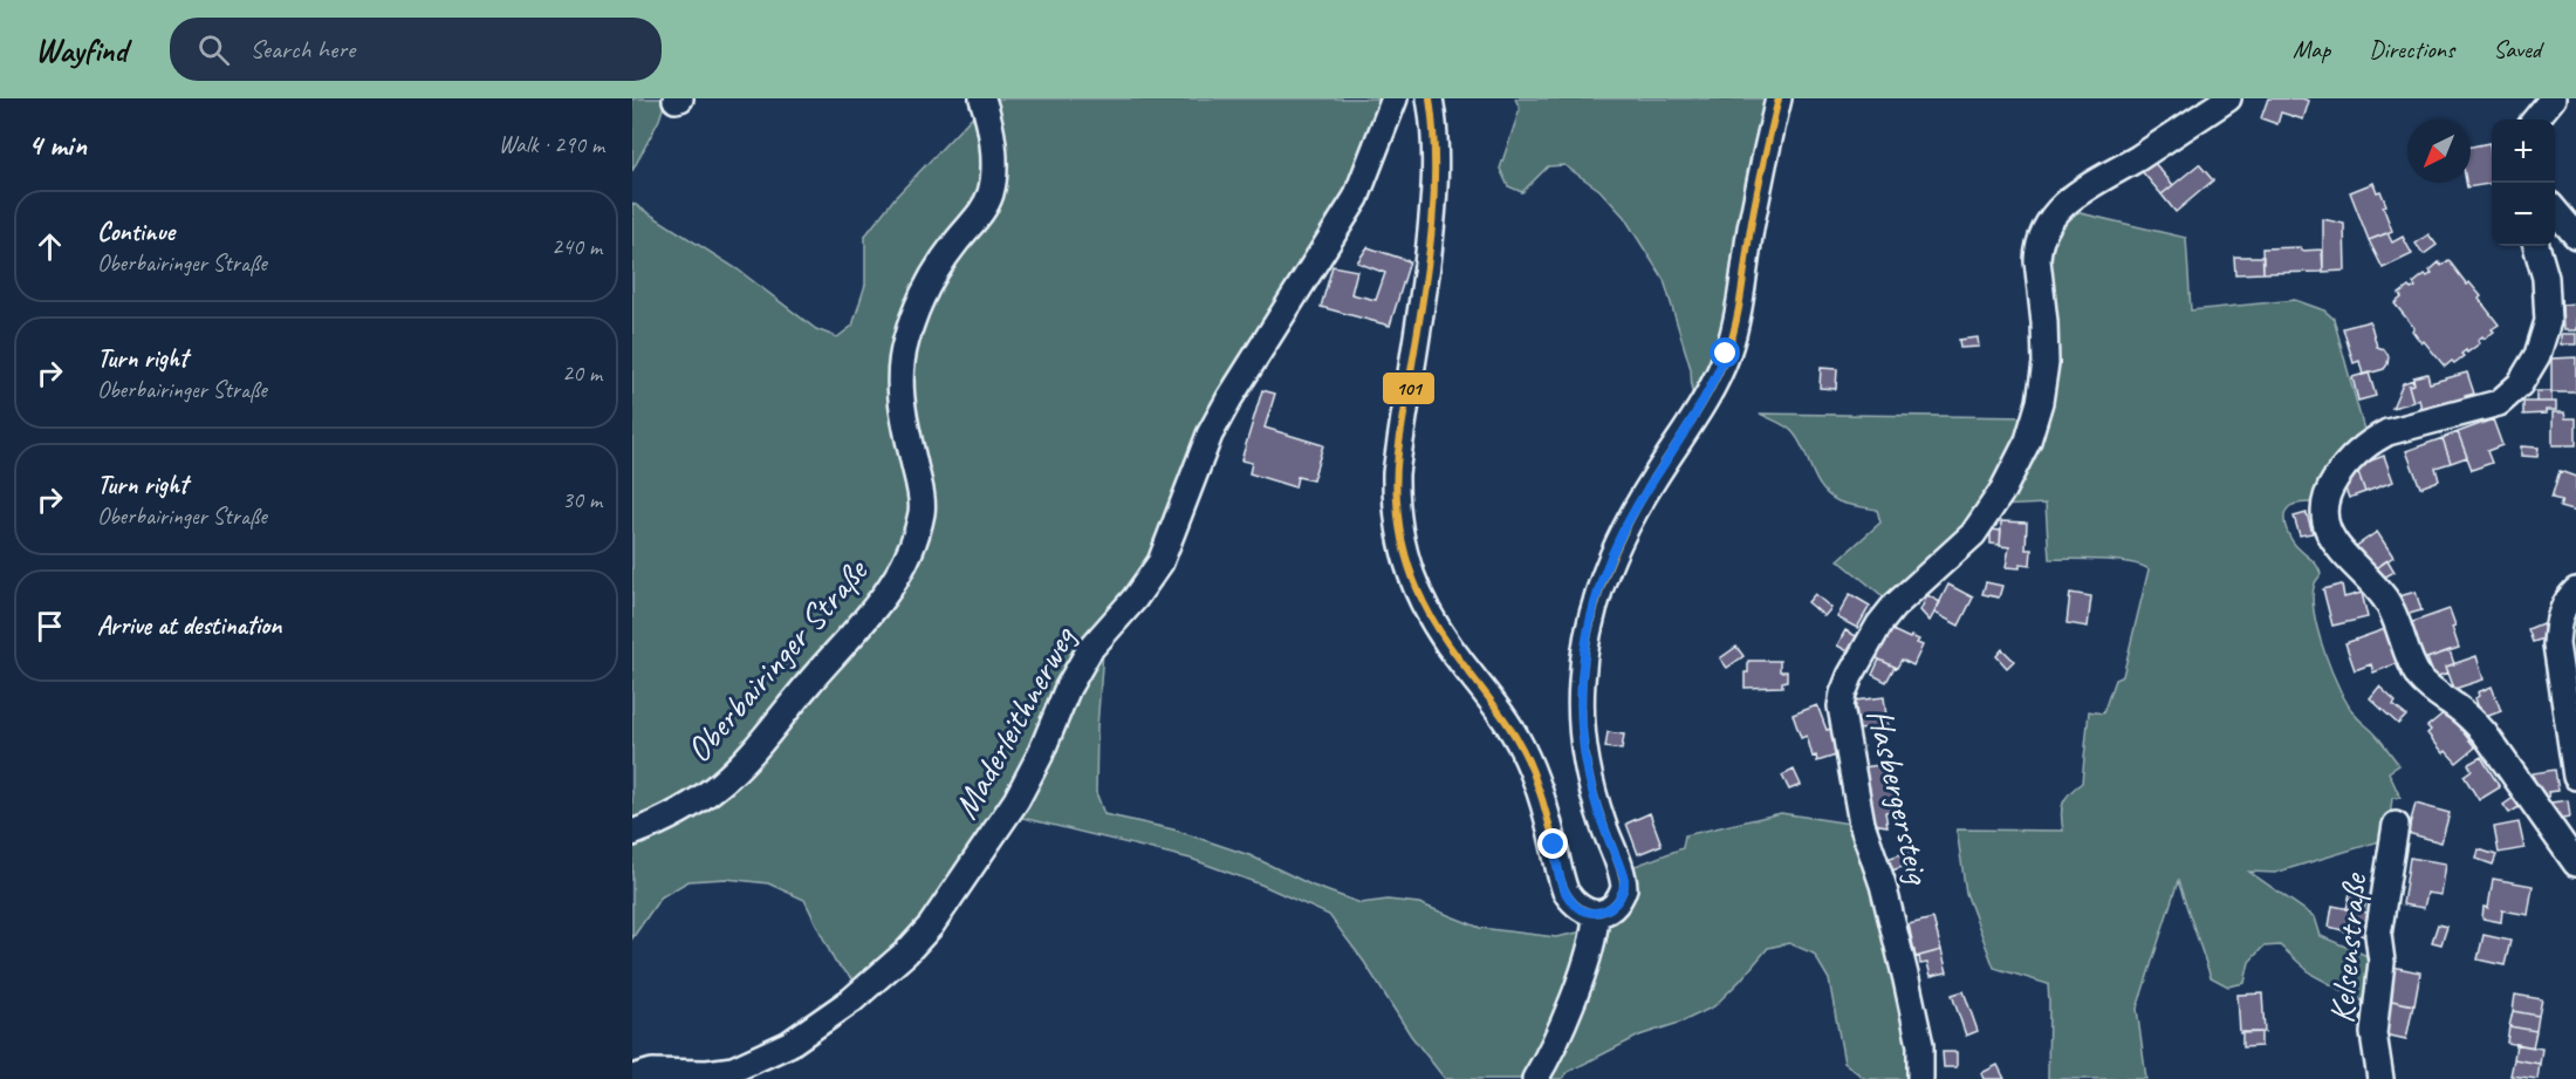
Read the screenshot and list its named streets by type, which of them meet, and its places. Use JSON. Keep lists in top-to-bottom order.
{
  "streets": {
    "street": [
      "Oberbairinger Straße",
      "Maderleithnerweg",
      "Hasbergersteig",
      "Kelsenstraße"
    ]
  },
  "lines": ["transit line 101"],
  "north": "bottom left",
  "page": {
    "header": "Wayfind",
    "search": "Search here",
    "nav": ["Map", "Directions", "Saved"],
    "heading": ["4 min", "Walk · 290 m"],
    "map_buttons": ["+", "−"],
    "list": [
      ["Continue", "Oberbairinger Straße", "240 m"],
      ["Turn right", "Oberbairinger Straße", "20 m"],
      ["Turn right", "Oberbairinger Straße", "30 m"],
      "Arrive at destination"
    ]
  }
}
